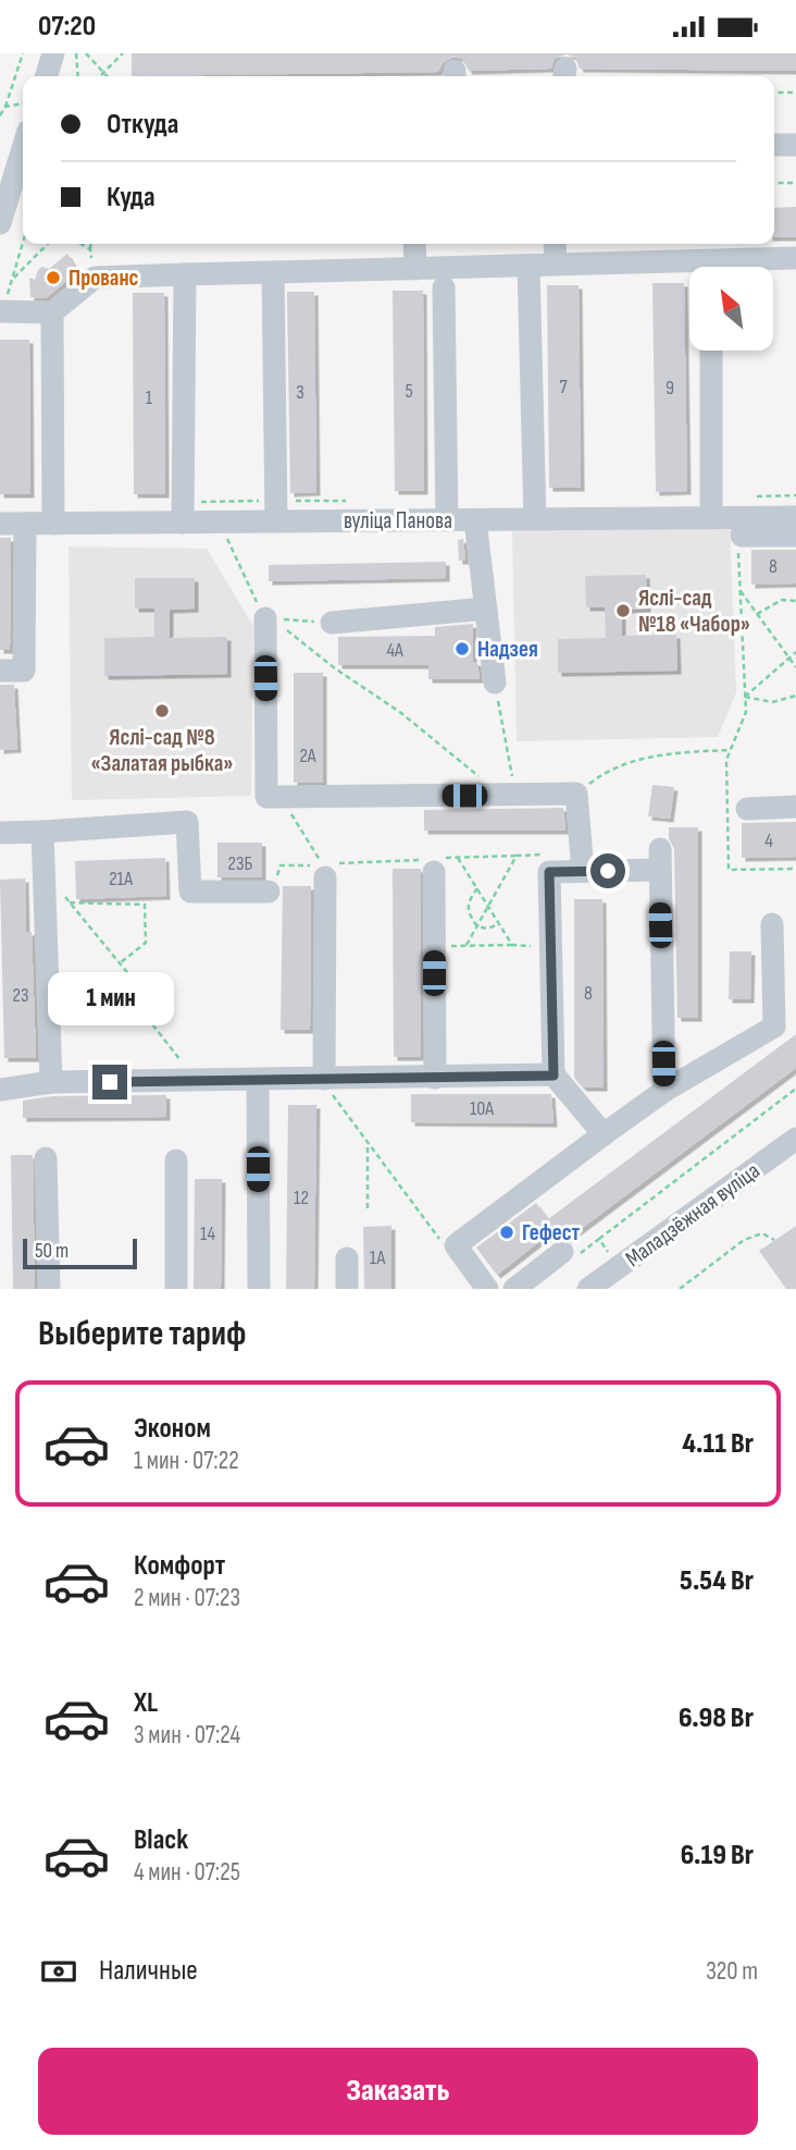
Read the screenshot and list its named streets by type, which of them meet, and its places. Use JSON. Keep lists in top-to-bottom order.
{
  "streets": {
    "street": ["вуліца Панова", "Маладзёжная вуліца"]
  },
  "places": [
    "Прованс",
    "Яслі-сад №18 «Чабор»",
    "Надзея",
    "Яслі-сад №8 «Залатая рыбка»",
    "Гефест"
  ],
  "house_numbers": [
    "7",
    "9",
    "5",
    "3",
    "1",
    "8",
    "4А",
    "2А",
    "4",
    "23Б",
    "21А",
    "8",
    "23",
    "10А",
    "12",
    "14",
    "1А"
  ],
  "scale_bar": "50 m",
  "north": "top left",
  "page": {
    "status": "07:20",
    "banner": ["Откуда", "Куда"],
    "bubble": "1 мин",
    "scale": "50 m",
    "heading": "Выберите тариф",
    "list": [
      {
        "name": "Эконом",
        "note": "1 мин · 07:22",
        "value": "4.11 Br"
      },
      {
        "name": "Комфорт",
        "note": "2 мин · 07:23",
        "value": "5.54 Br"
      },
      {
        "name": "XL",
        "note": "3 мин · 07:24",
        "value": "6.98 Br"
      },
      {
        "name": "Black",
        "note": "4 мин · 07:25",
        "value": "6.19 Br"
      }
    ],
    "pay": ["Наличные", "320 m"],
    "buttons": "Заказать"
  }
}
